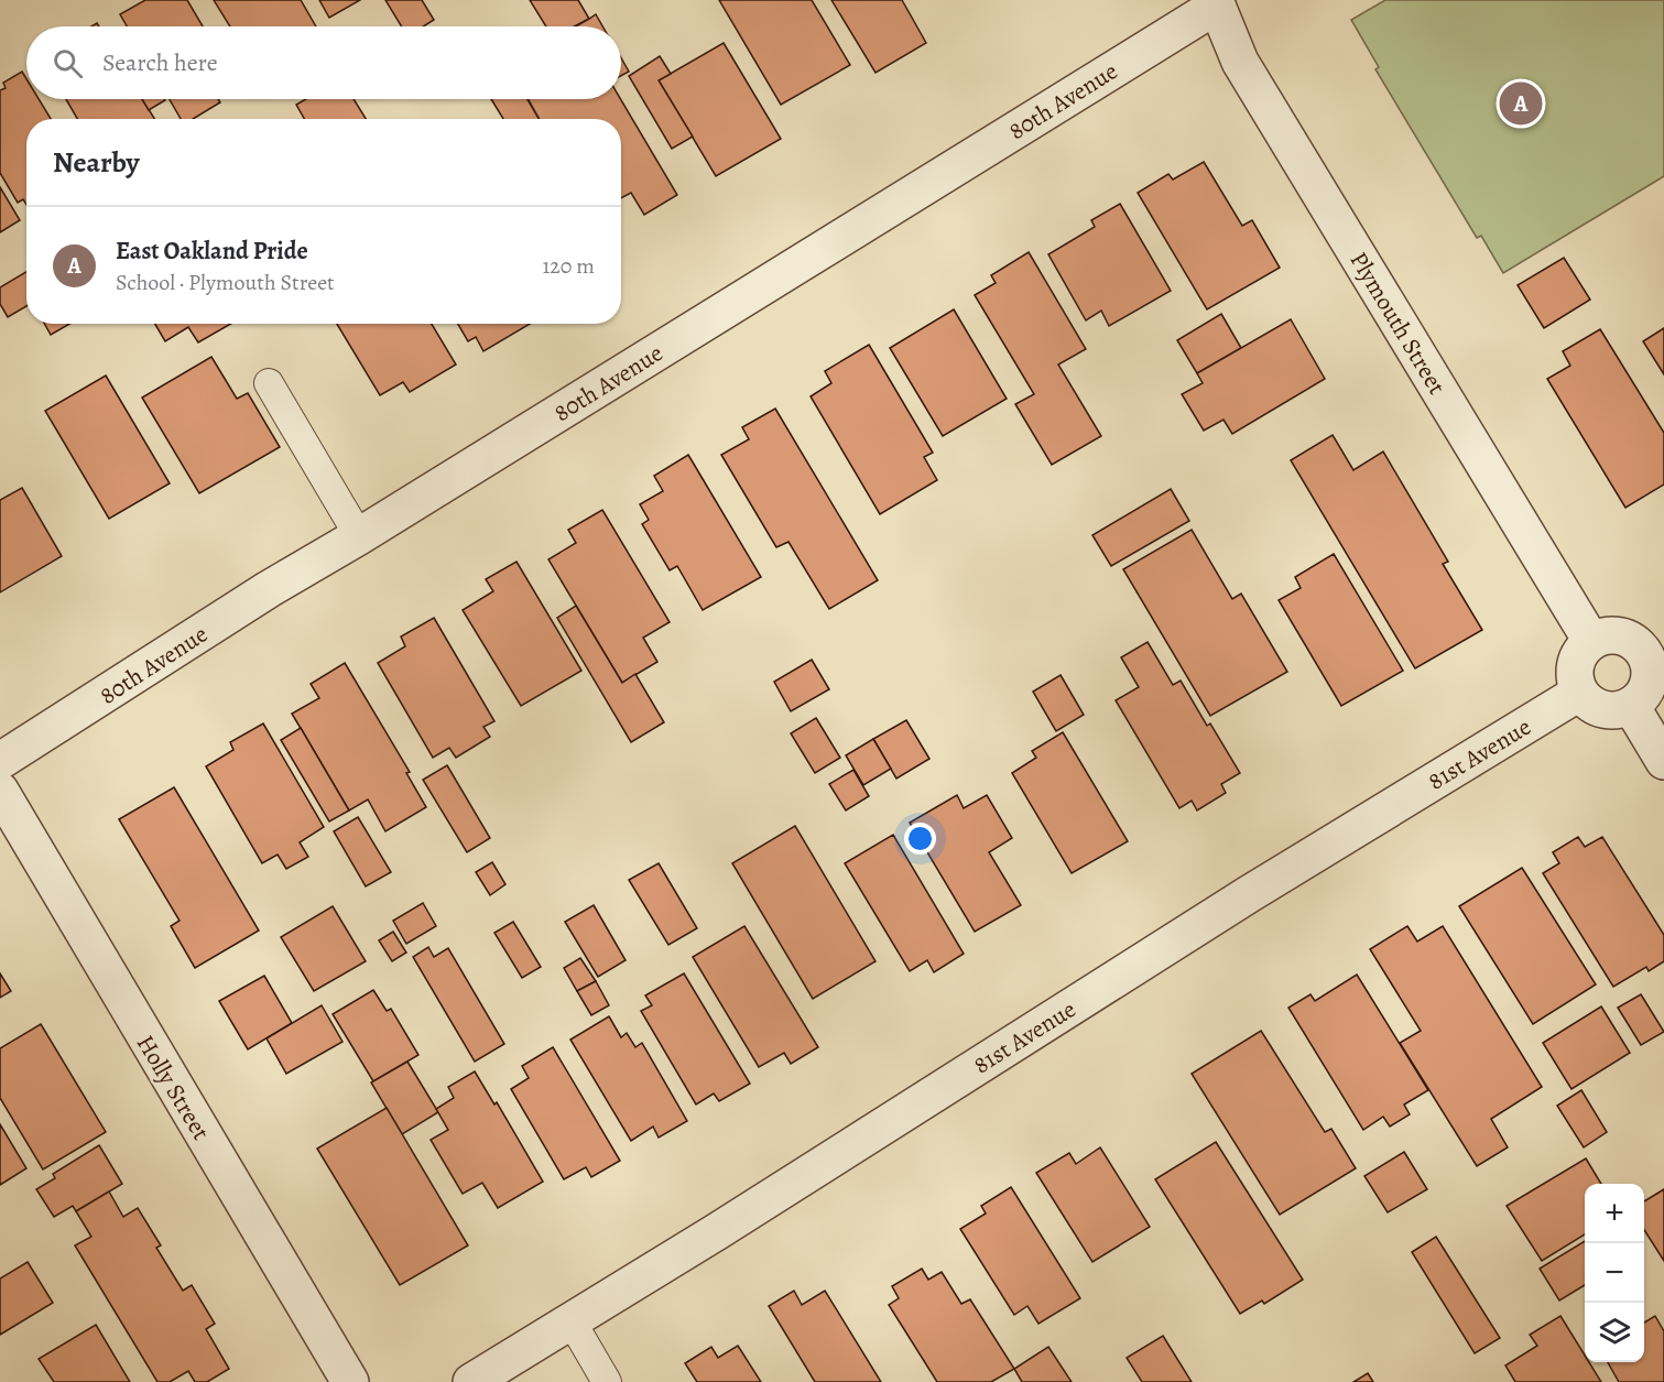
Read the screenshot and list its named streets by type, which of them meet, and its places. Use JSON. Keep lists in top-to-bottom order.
{
  "streets": {
    "street": [
      "80th Avenue",
      "Plymouth Street",
      "81st Avenue",
      "Holly Street"
    ]
  },
  "crossings": [
    ["80th Avenue", "Plymouth Street"],
    ["Plymouth Street", "81st Avenue"]
  ],
  "page": {
    "search": "Search here",
    "pins": "A",
    "heading": "Nearby",
    "list": [
      {
        "mark": "A",
        "name": "East Oakland Pride",
        "note": "School · Plymouth Street",
        "value": "120 m"
      }
    ],
    "map_buttons": ["+", "−"]
  }
}
